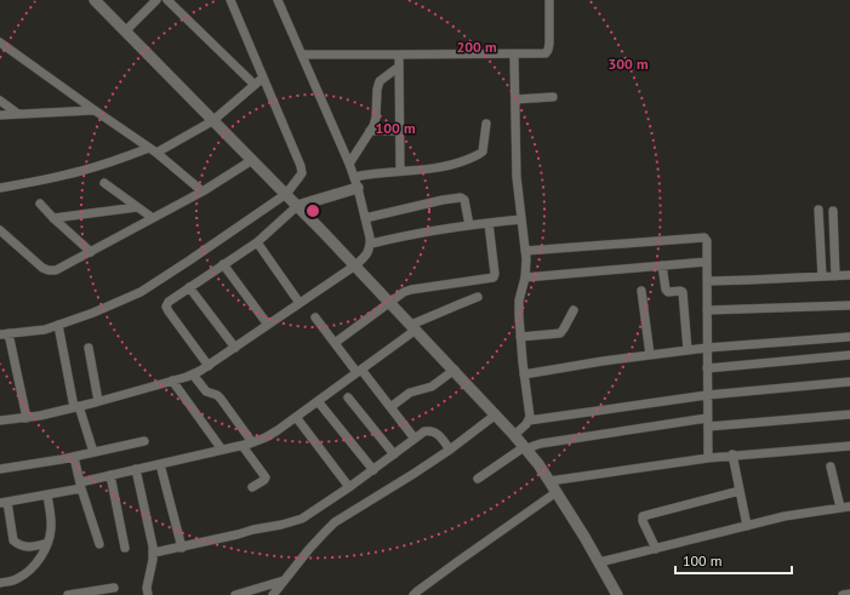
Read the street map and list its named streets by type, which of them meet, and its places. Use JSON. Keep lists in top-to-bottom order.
{
  "scale_bar": "100 m",
  "rings": ["200 m", "300 m", "100 m"]
}
